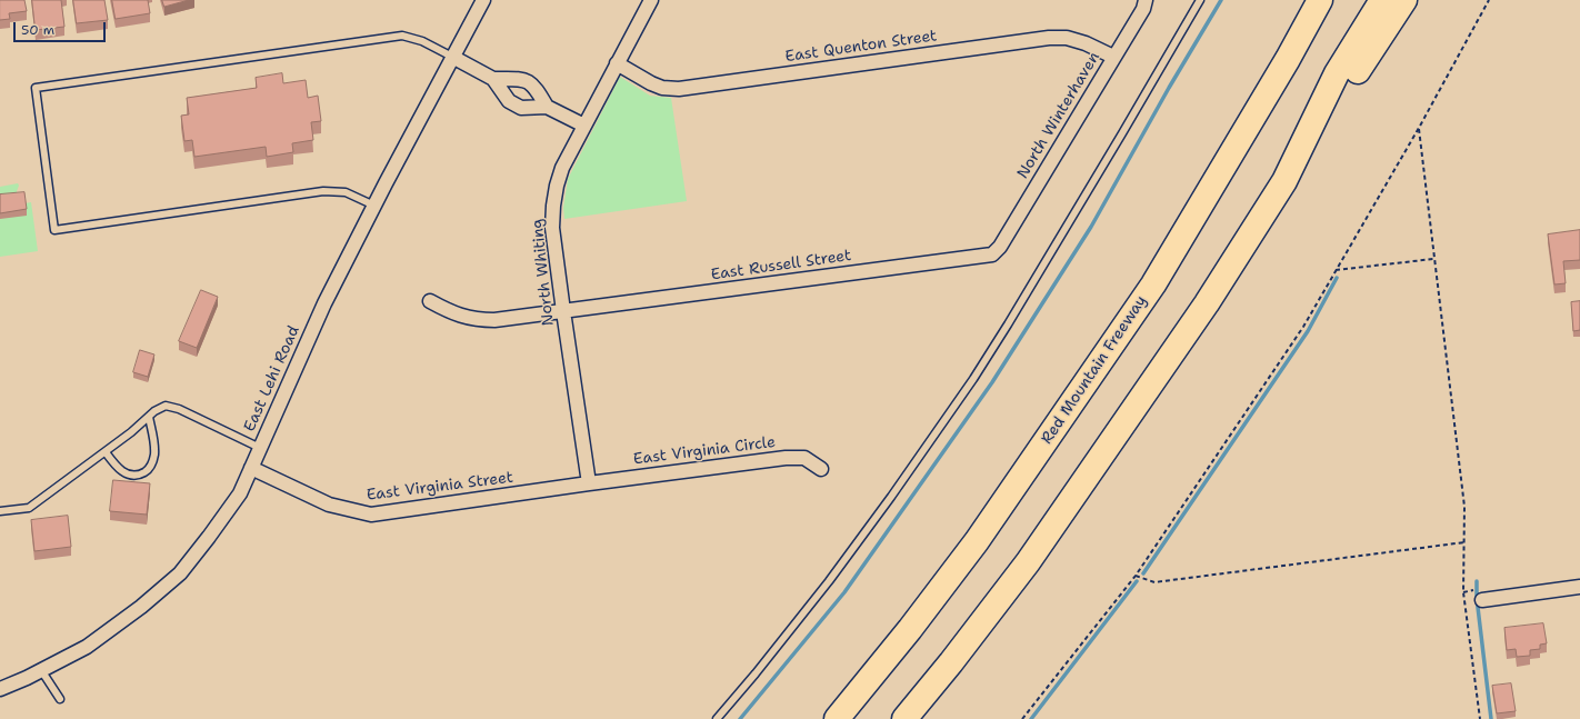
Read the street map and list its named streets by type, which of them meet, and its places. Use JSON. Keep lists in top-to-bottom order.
{
  "streets": {
    "highway": ["Red Mountain Freeway"],
    "street": [
      "East Quenton Street",
      "North Winterhaven",
      "East Russell Street",
      "North Whiting",
      "East Lehi Road",
      "East Virginia Circle",
      "East Virginia Street"
    ]
  },
  "crossings": [
    ["East Quenton Street", "North Winterhaven"],
    ["East Quenton Street", "North Whiting"],
    ["North Winterhaven", "East Russell Street"],
    ["East Russell Street", "North Whiting"],
    ["North Whiting", "East Virginia Circle"],
    ["North Whiting", "East Virginia Street"],
    ["East Lehi Road", "East Virginia Street"],
    ["East Virginia Circle", "East Virginia Street"]
  ],
  "scale_bar": "50 m"
}
